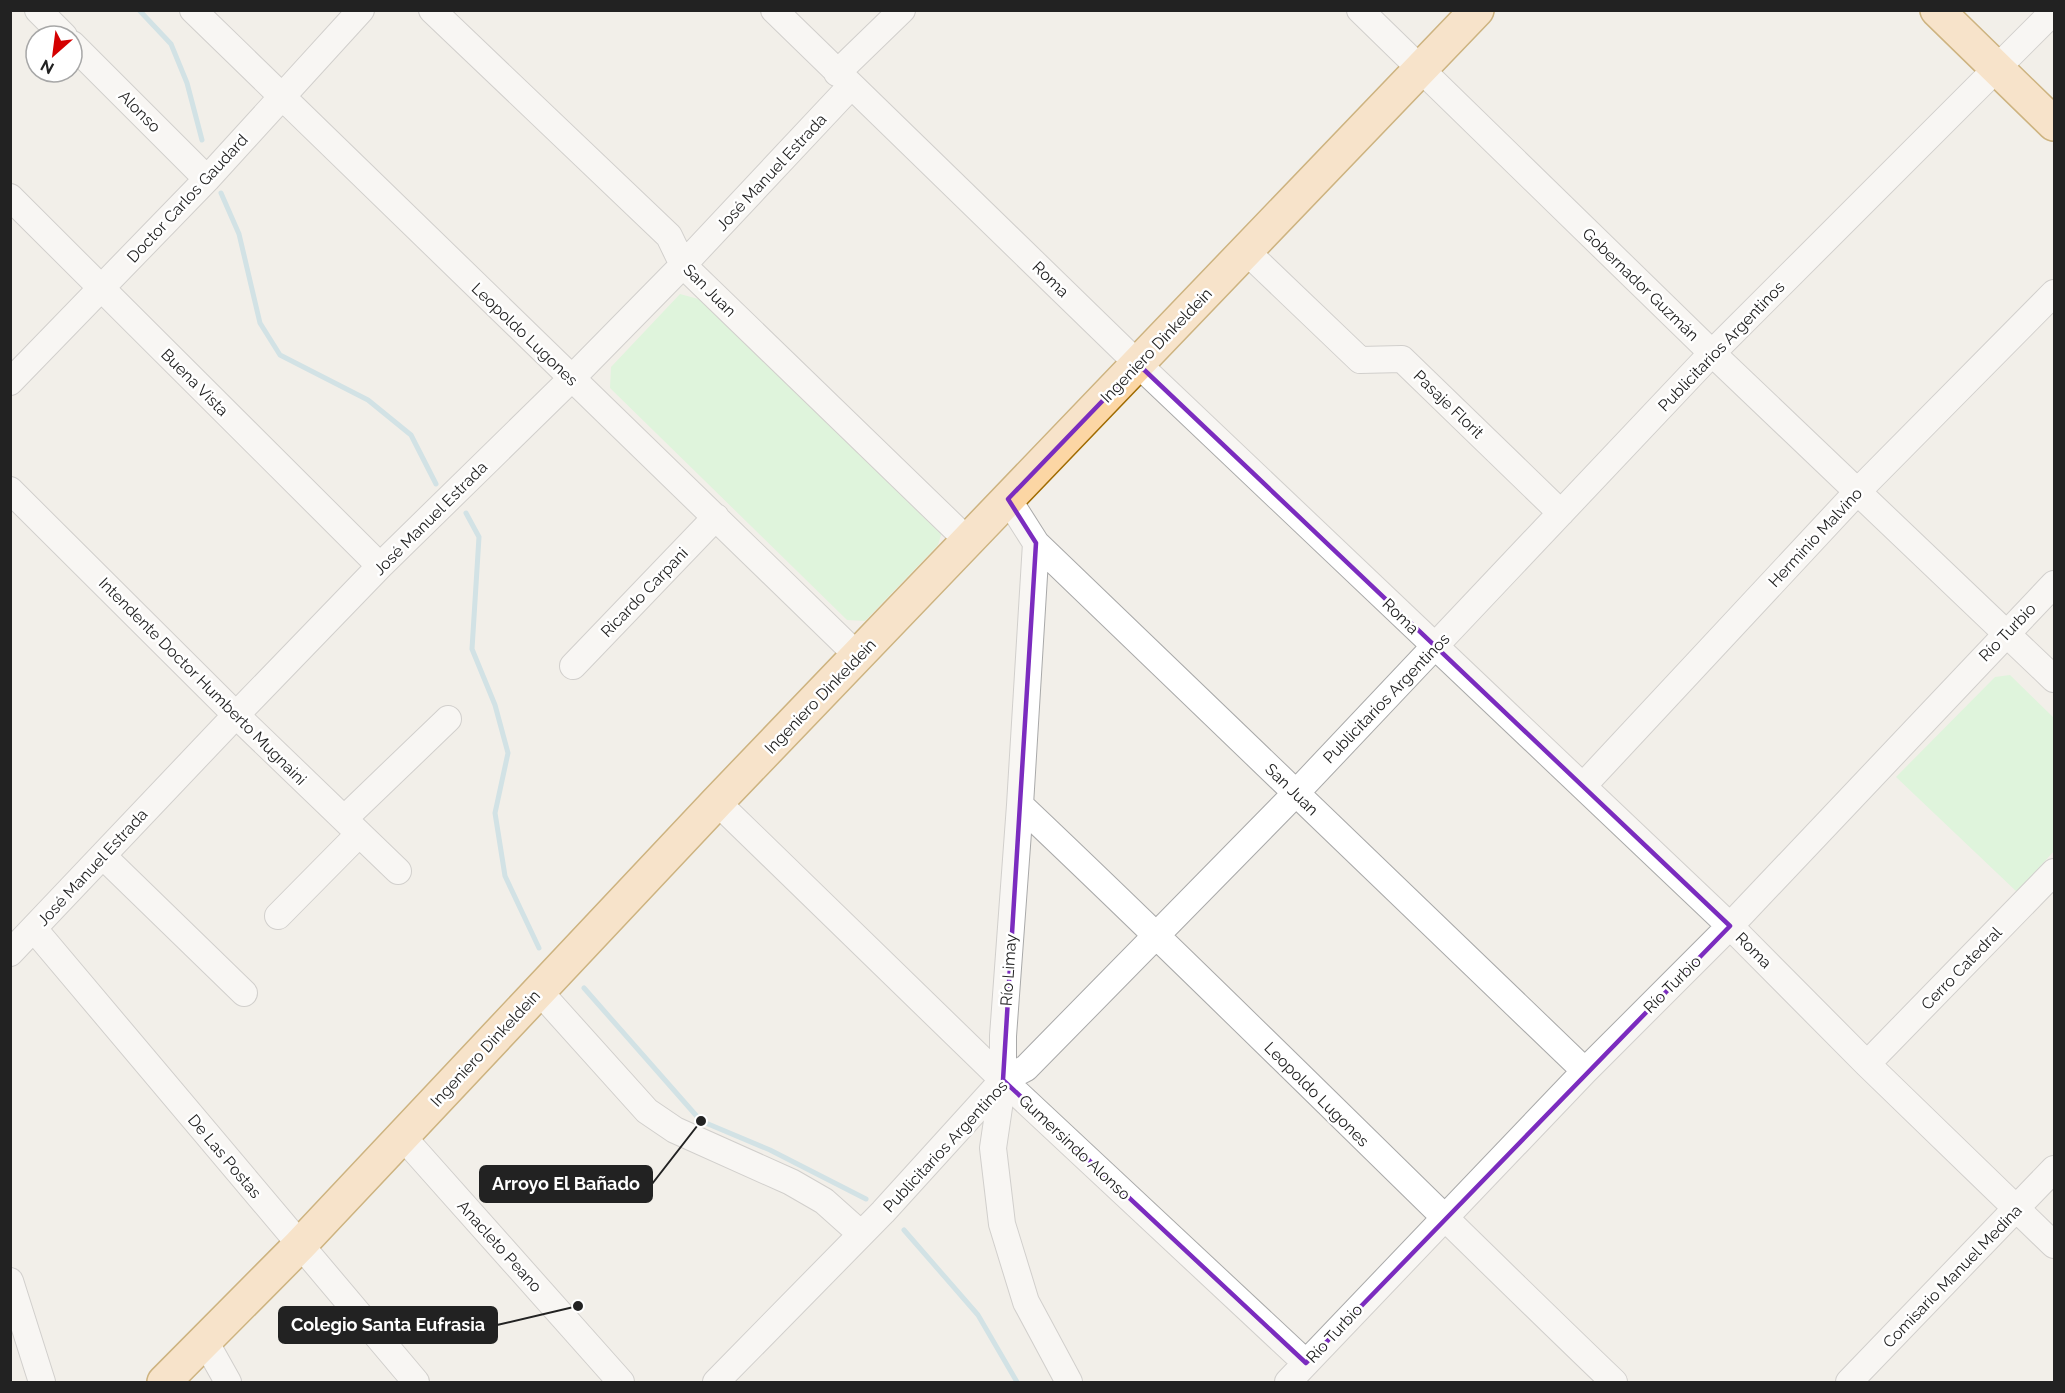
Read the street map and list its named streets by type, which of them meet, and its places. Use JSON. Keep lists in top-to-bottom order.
{
  "streets": {
    "main road": ["Ingeniero Dinkeldein"],
    "street": [
      "Alonso",
      "José Manuel Estrada",
      "Doctor Carlos Gaudard",
      "Roma",
      "Gobernador Guzmán",
      "San Juan",
      "Leopoldo Lugones",
      "Publicitarios Argentinos",
      "Buena Vista",
      "Pasaje Florit",
      "Herminio Malvino",
      "Ricardo Carpani",
      "Río Turbio",
      "Intendente Doctor Humberto Mugnaini",
      "Cerro Catedral",
      "Río Limay",
      "Gumersindo Alonso",
      "De Las Postas",
      "Anacleto Peano",
      "Comisario Manuel Medina"
    ]
  },
  "crossings": [
    ["Alonso", "Doctor Carlos Gaudard"],
    ["José Manuel Estrada", "Roma"],
    ["José Manuel Estrada", "San Juan"],
    ["José Manuel Estrada", "Leopoldo Lugones"],
    ["José Manuel Estrada", "Buena Vista"],
    ["José Manuel Estrada", "Intendente Doctor Humberto Mugnaini"],
    ["José Manuel Estrada", "De Las Postas"],
    ["Doctor Carlos Gaudard", "Leopoldo Lugones"],
    ["Doctor Carlos Gaudard", "Buena Vista"],
    ["Roma", "Ingeniero Dinkeldein"],
    ["Roma", "Publicitarios Argentinos"],
    ["Roma", "Herminio Malvino"],
    ["Roma", "Río Turbio"],
    ["Roma", "Cerro Catedral"],
    ["Roma", "Comisario Manuel Medina"],
    ["Gobernador Guzmán", "Ingeniero Dinkeldein"],
    ["Gobernador Guzmán", "Publicitarios Argentinos"],
    ["Gobernador Guzmán", "Herminio Malvino"],
    ["Gobernador Guzmán", "Río Turbio"],
    ["San Juan", "Ingeniero Dinkeldein"],
    ["San Juan", "Publicitarios Argentinos"],
    ["San Juan", "Río Turbio"],
    ["San Juan", "Río Limay"],
    ["Leopoldo Lugones", "Ingeniero Dinkeldein"],
    ["Leopoldo Lugones", "Publicitarios Argentinos"],
    ["Leopoldo Lugones", "Ricardo Carpani"],
    ["Leopoldo Lugones", "Río Turbio"],
    ["Leopoldo Lugones", "Río Limay"],
    ["Ingeniero Dinkeldein", "Pasaje Florit"],
    ["Ingeniero Dinkeldein", "Gumersindo Alonso"],
    ["Ingeniero Dinkeldein", "De Las Postas"],
    ["Ingeniero Dinkeldein", "Anacleto Peano"],
    ["Publicitarios Argentinos", "Pasaje Florit"],
    ["Publicitarios Argentinos", "Río Limay"],
    ["Publicitarios Argentinos", "Gumersindo Alonso"],
    ["Río Turbio", "Gumersindo Alonso"],
    ["Río Limay", "Gumersindo Alonso"]
  ],
  "places": ["Arroyo El Bañado", "Colegio Santa Eufrasia"],
  "north": "bottom left"
}
